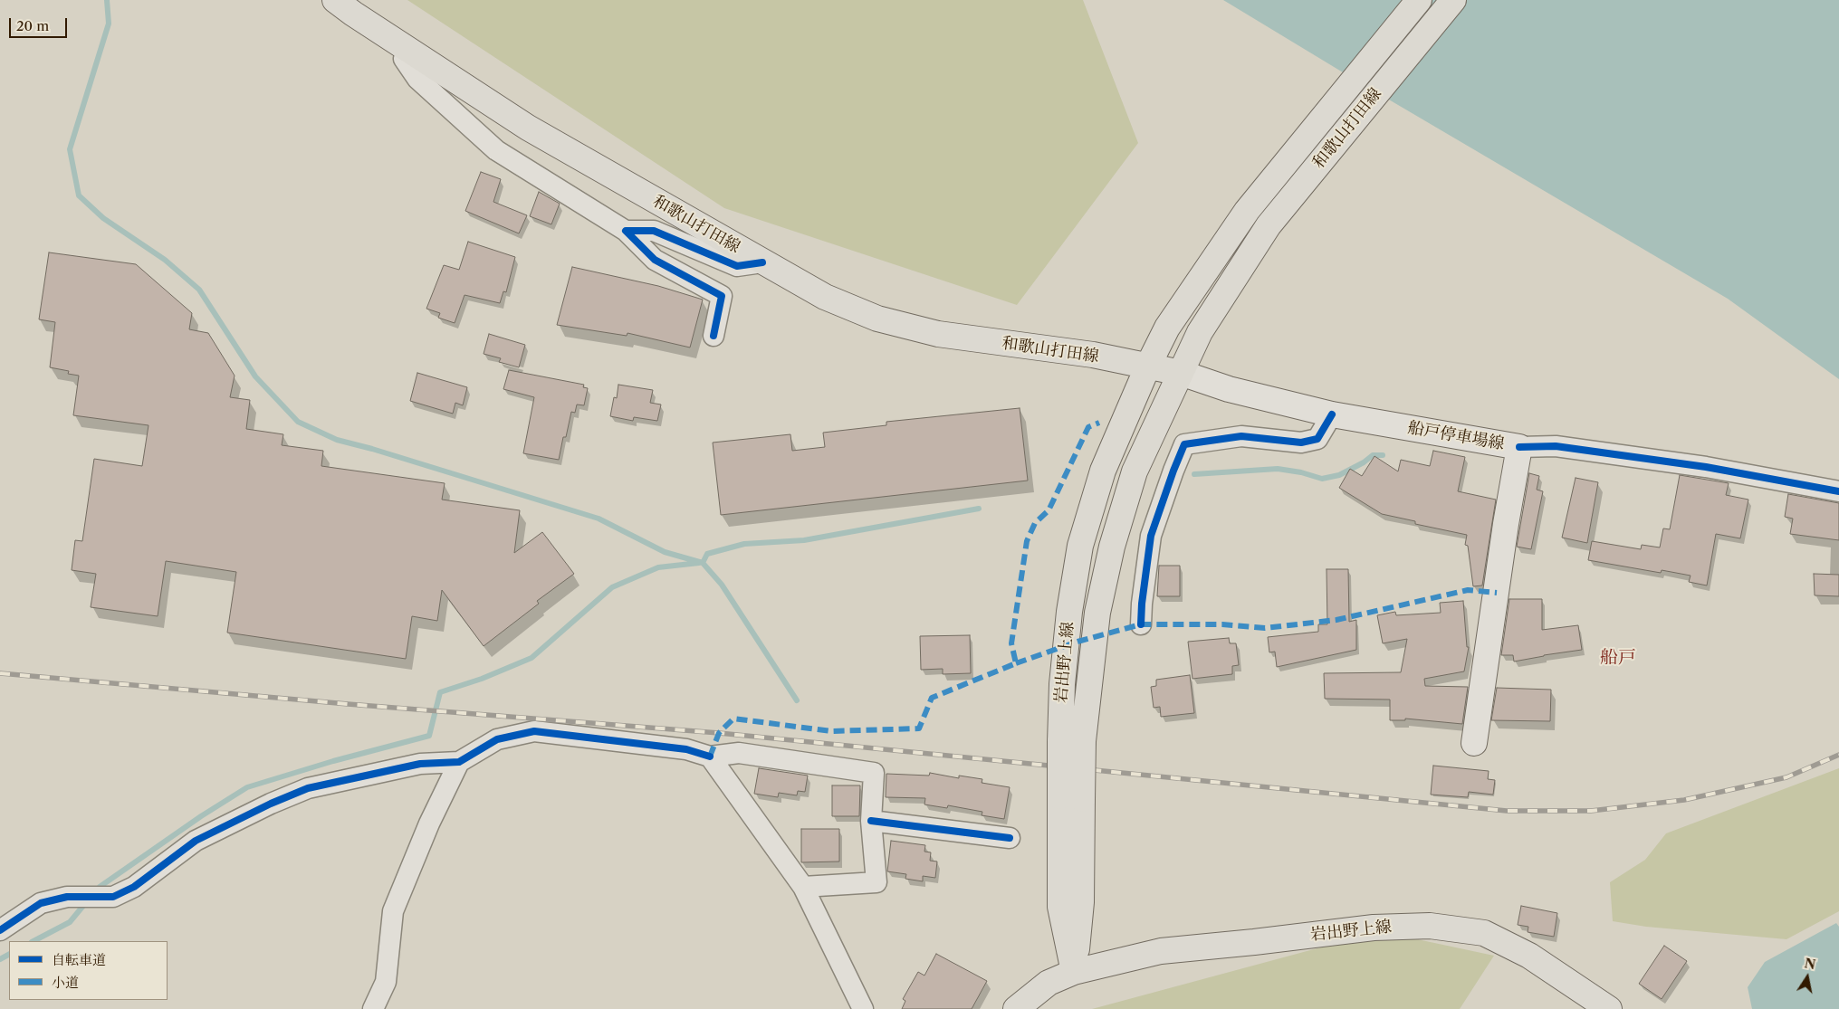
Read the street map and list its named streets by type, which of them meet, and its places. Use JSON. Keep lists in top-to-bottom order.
{
  "streets": {
    "main road": ["和歌山打田線", "船戸停車場線", "岩出野上線"]
  },
  "crossings": [
    ["和歌山打田線", "船戸停車場線"],
    ["和歌山打田線", "岩出野上線"],
    ["船戸停車場線", "岩出野上線"]
  ],
  "districts": ["船戸"],
  "legend": ["自転車道", "小道"],
  "scale_bar": "20 m",
  "north": "top"
}
